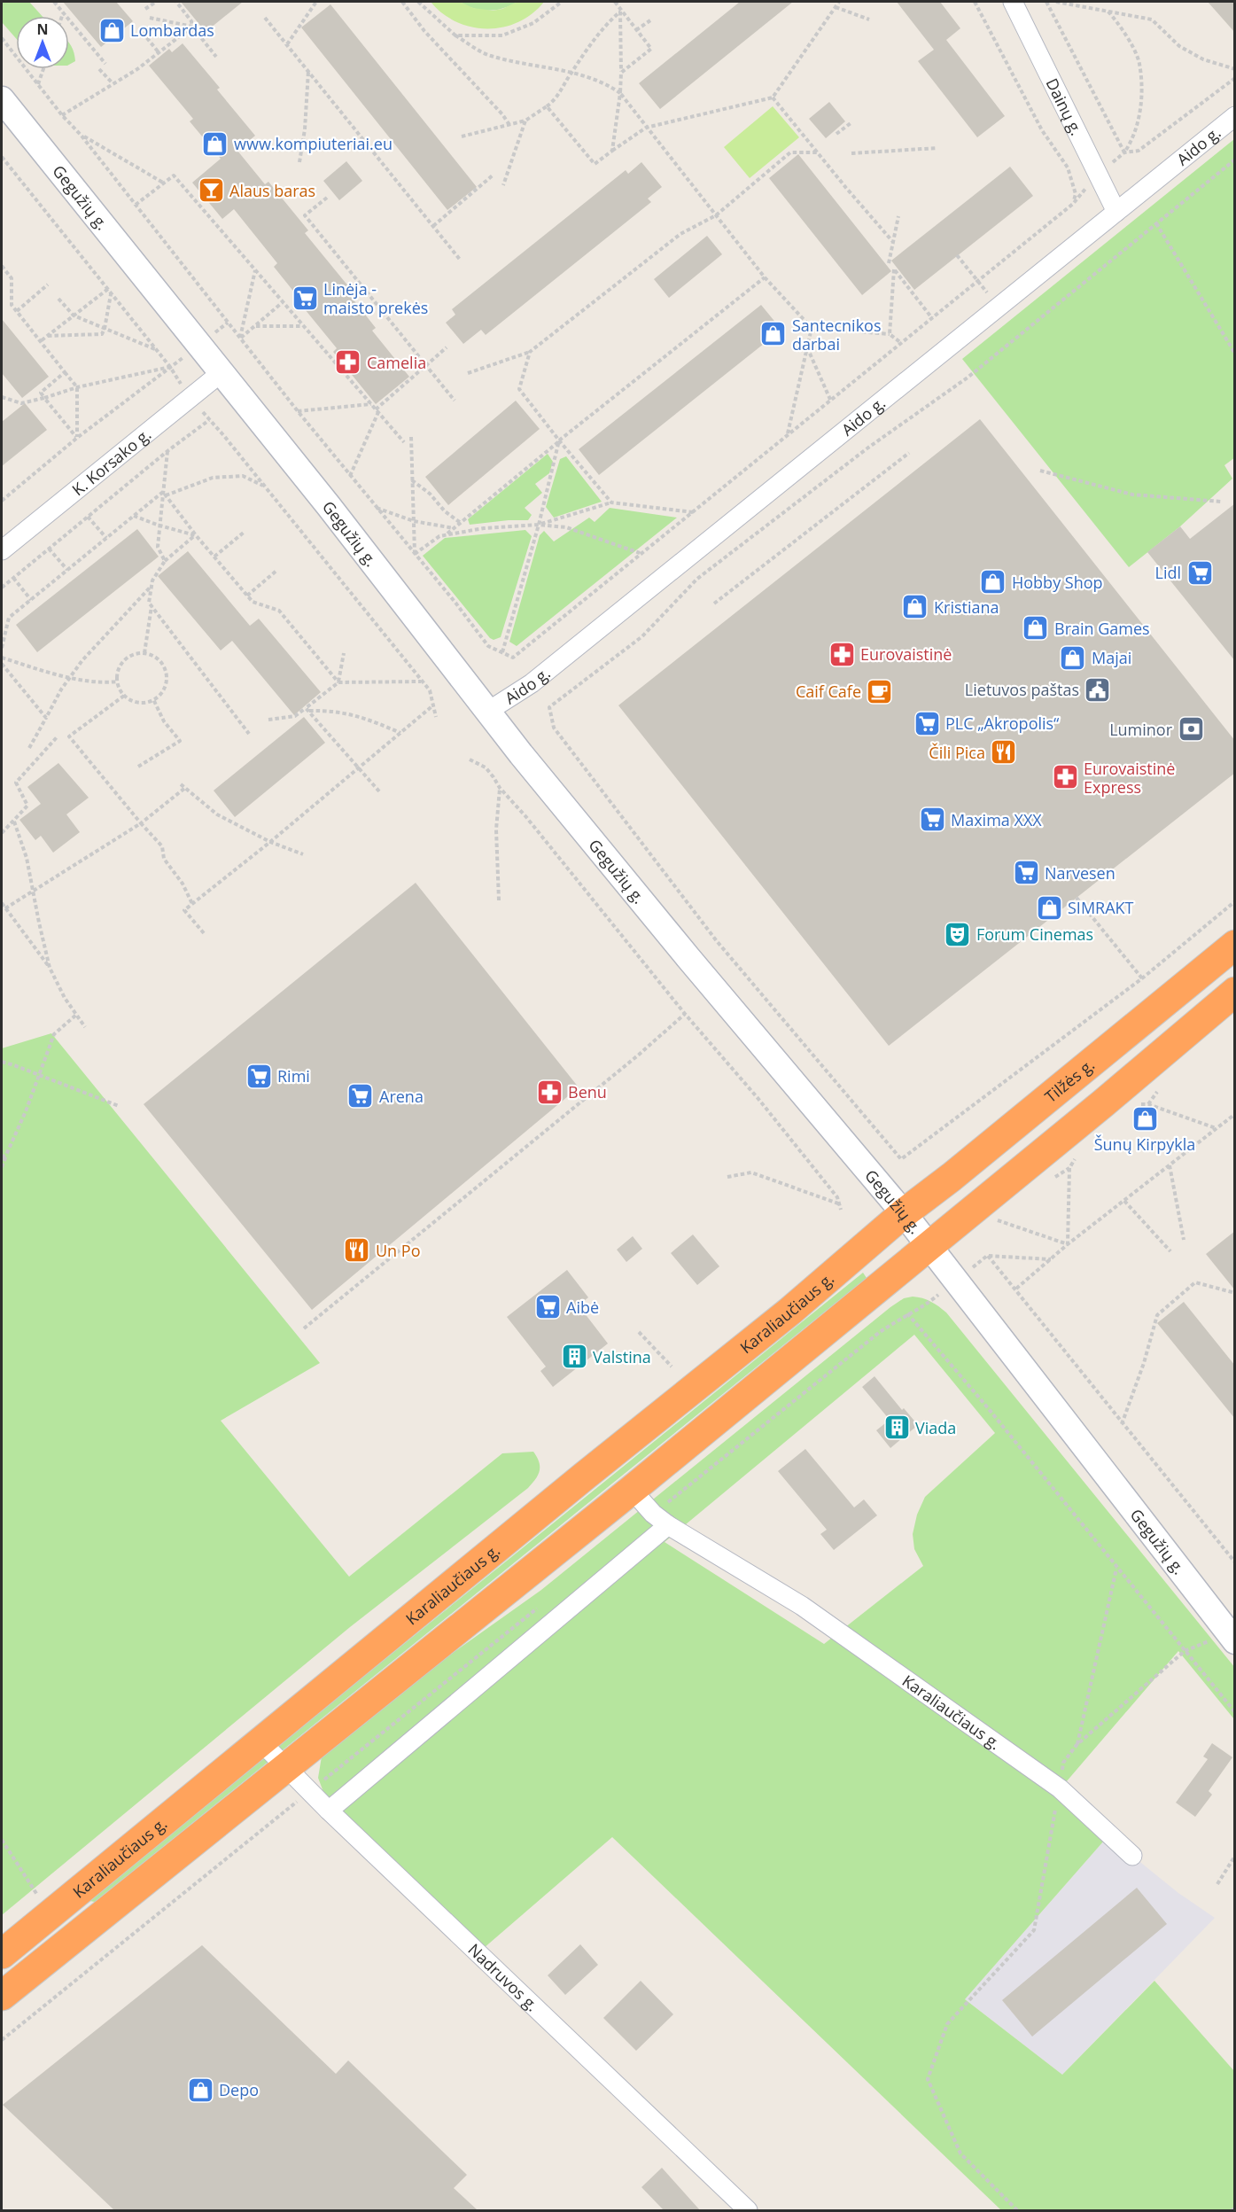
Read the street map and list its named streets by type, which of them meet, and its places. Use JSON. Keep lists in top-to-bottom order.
{
  "streets": {
    "highway": ["Tilžės g.", "Karaliaučiaus g."],
    "main road": ["Gegužių g."],
    "street": [
      "Dainų g.",
      "Aido g.",
      "K. Korsako g.",
      "Nadruvos g."
    ]
  },
  "crossings": [
    ["Dainų g.", "Aido g."],
    ["Aido g.", "Gegužių g."],
    ["Gegužių g.", "K. Korsako g."],
    ["Gegužių g.", "Tilžės g."],
    ["Gegužių g.", "Karaliaučiaus g."],
    ["Tilžės g.", "Karaliaučiaus g."],
    ["Karaliaučiaus g.", "Nadruvos g."]
  ],
  "places": {
    "shop": [
      "Lombardas",
      "www.kompiuteriai.eu",
      "Santecnikos darbai",
      "Hobby Shop",
      "Kristiana",
      "Brain Games",
      "Majai",
      "SIMRAKT",
      "Šunų Kirpykla",
      "Depo"
    ],
    "bar": ["Alaus baras"],
    "supermarket": [
      "Linėja - maisto prekės",
      "Lidl",
      "PLC „Akropolis“",
      "Maxima XXX",
      "Narvesen",
      "Rimi",
      "Arena",
      "Aibė"
    ],
    "pharmacy": [
      "Camelia",
      "Eurovaistinė",
      "Eurovaistinė Express",
      "Benu"
    ],
    "public building": ["Lietuvos paštas"],
    "cafe": ["Caif Cafe"],
    "bank": ["Luminor"],
    "restaurant": ["Čili Pica", "Un Po"],
    "theatre": ["Forum Cinemas"],
    "building": ["Valstina", "Viada"]
  },
  "north": "top"
}
